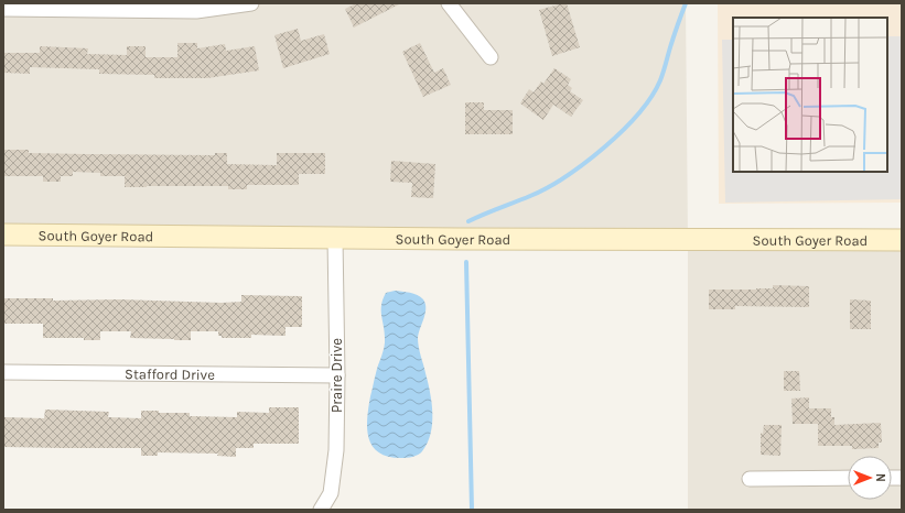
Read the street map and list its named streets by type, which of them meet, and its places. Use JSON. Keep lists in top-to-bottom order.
{
  "streets": {
    "street": ["South Goyer Road", "Stafford Drive", "Praire Drive"]
  },
  "crossings": [
    ["South Goyer Road", "Praire Drive"],
    ["Stafford Drive", "Praire Drive"]
  ],
  "north": "right"
}
